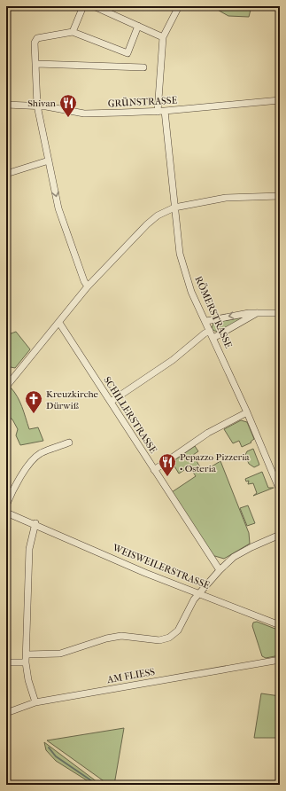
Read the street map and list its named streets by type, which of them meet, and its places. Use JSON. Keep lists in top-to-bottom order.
{
  "streets": {
    "street": [
      "GRÜNSTRASSE",
      "RÖMERSTRASSE",
      "SCHILLERSTRASSE",
      "WEISWEILERSTRASSE",
      "AM FLIESS"
    ]
  },
  "crossings": [
    ["GRÜNSTRASSE", "RÖMERSTRASSE"]
  ],
  "places": {
    "restaurant": ["Shivan", "Pepazzo Pizzeria • Osteria"],
    "church": ["Kreuzkirche Dürwiß"]
  }
}
